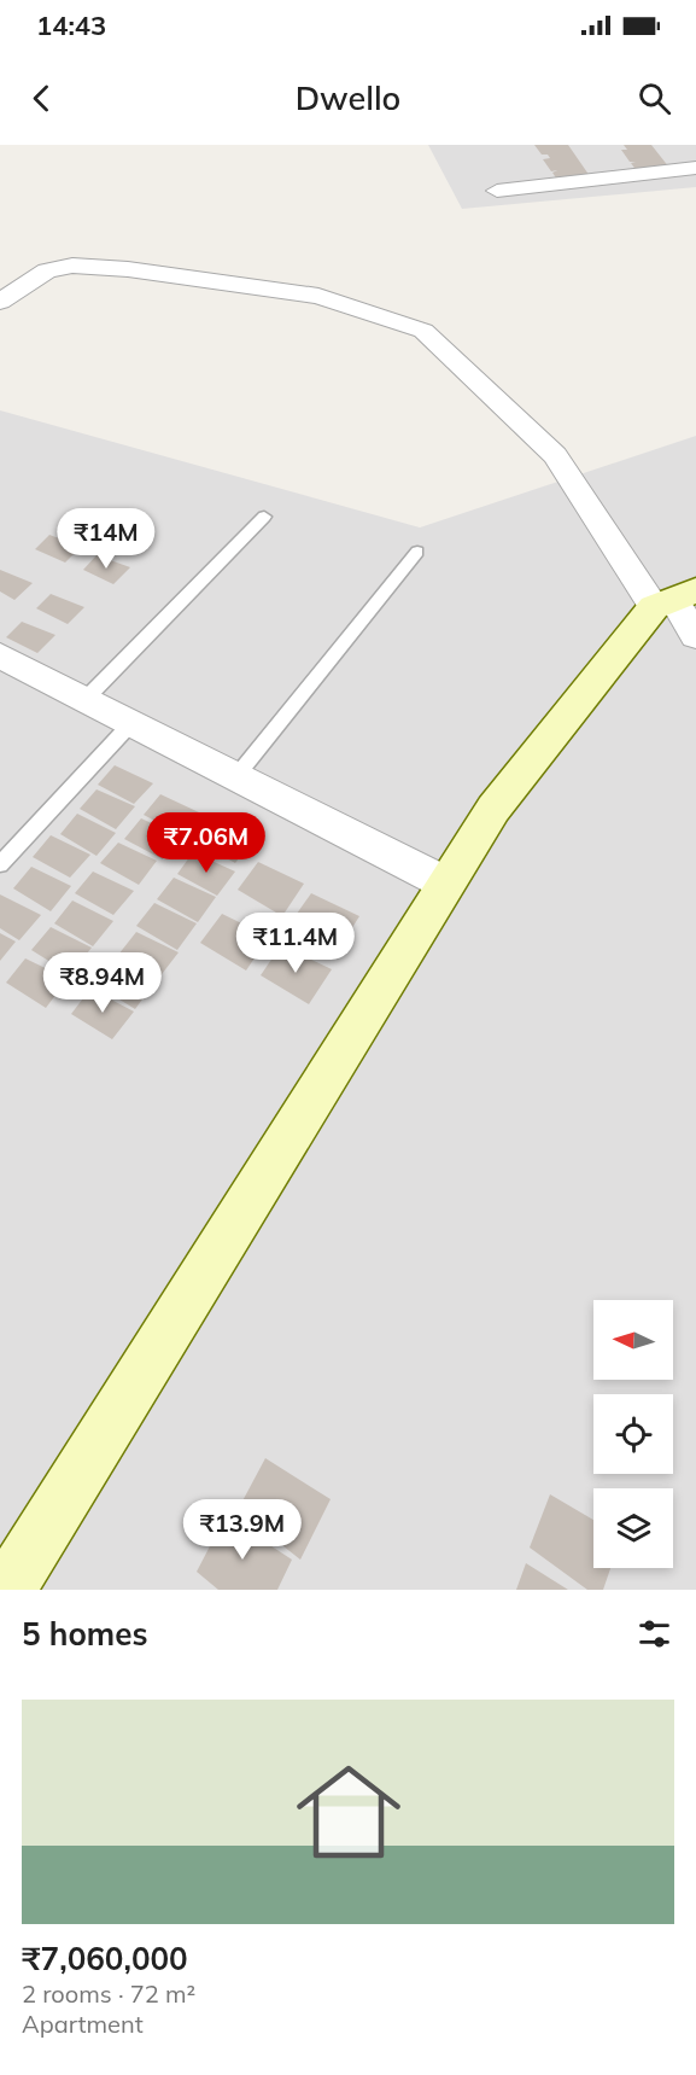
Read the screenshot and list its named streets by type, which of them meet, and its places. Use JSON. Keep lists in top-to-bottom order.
{
  "north": "left",
  "page": {
    "status": "14:43",
    "header": "Dwello",
    "price": [
      "₹14M",
      "₹7.06M",
      "₹11.4M",
      "₹8.94M",
      "₹13.9M"
    ],
    "heading": "5 homes",
    "list": [
      {
        "name": "₹7,060,000",
        "note": "2 rooms · 72 m² · Apartment"
      }
    ]
  }
}
